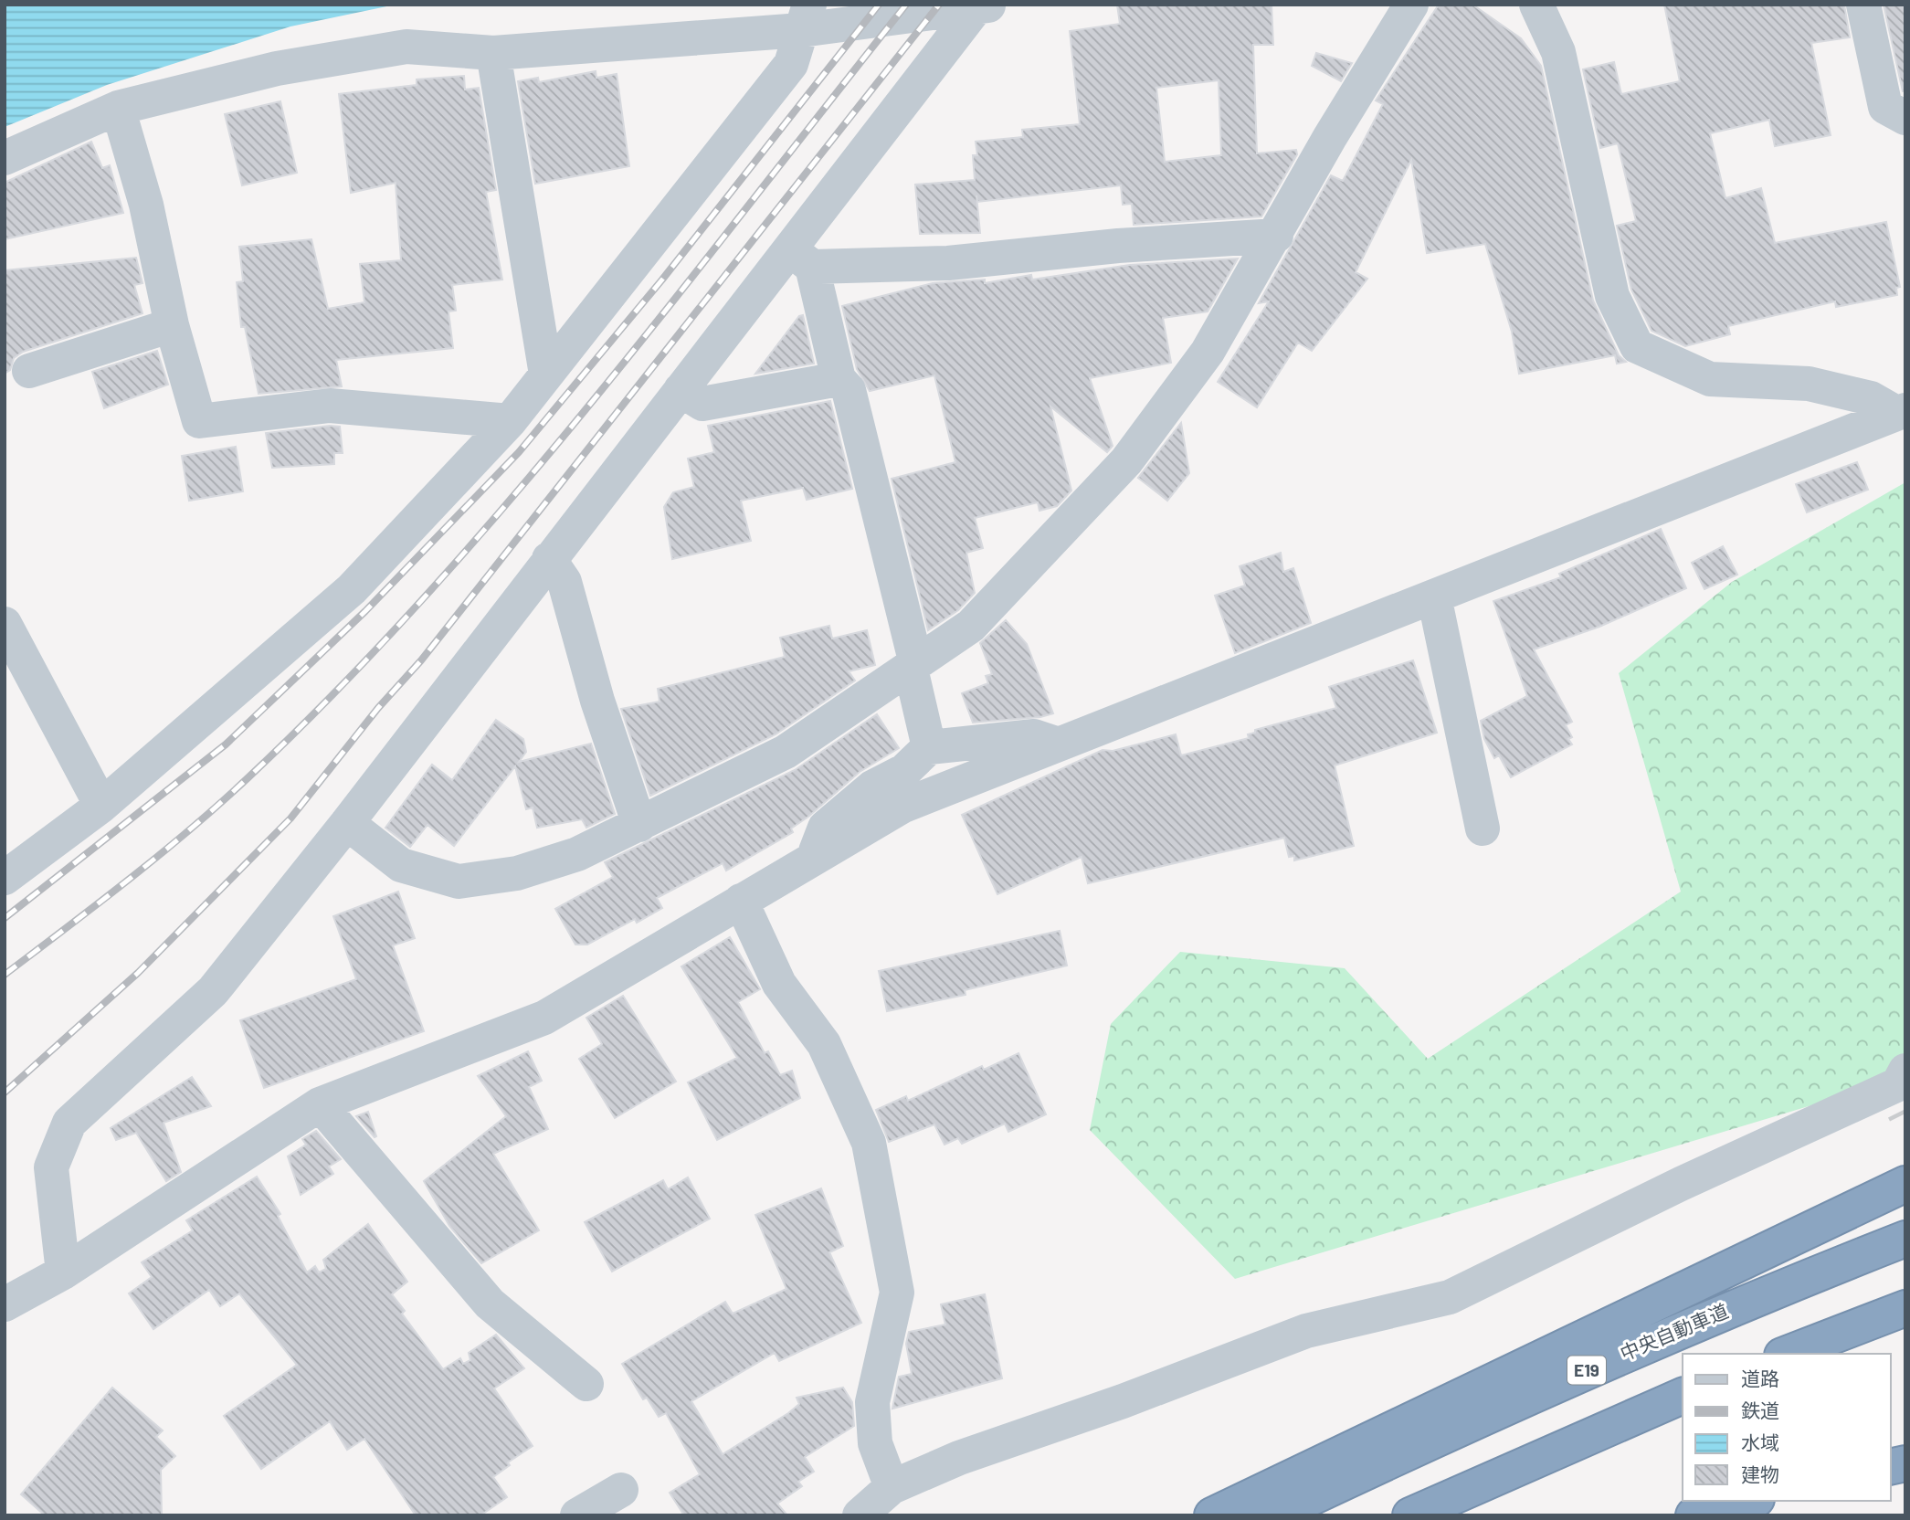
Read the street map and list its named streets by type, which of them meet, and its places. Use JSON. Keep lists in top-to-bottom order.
{
  "streets": {
    "highway": ["中央自動車道", "E19"]
  },
  "legend": [
    "道路",
    "鉄道",
    "水域",
    "建物"
  ]
}
